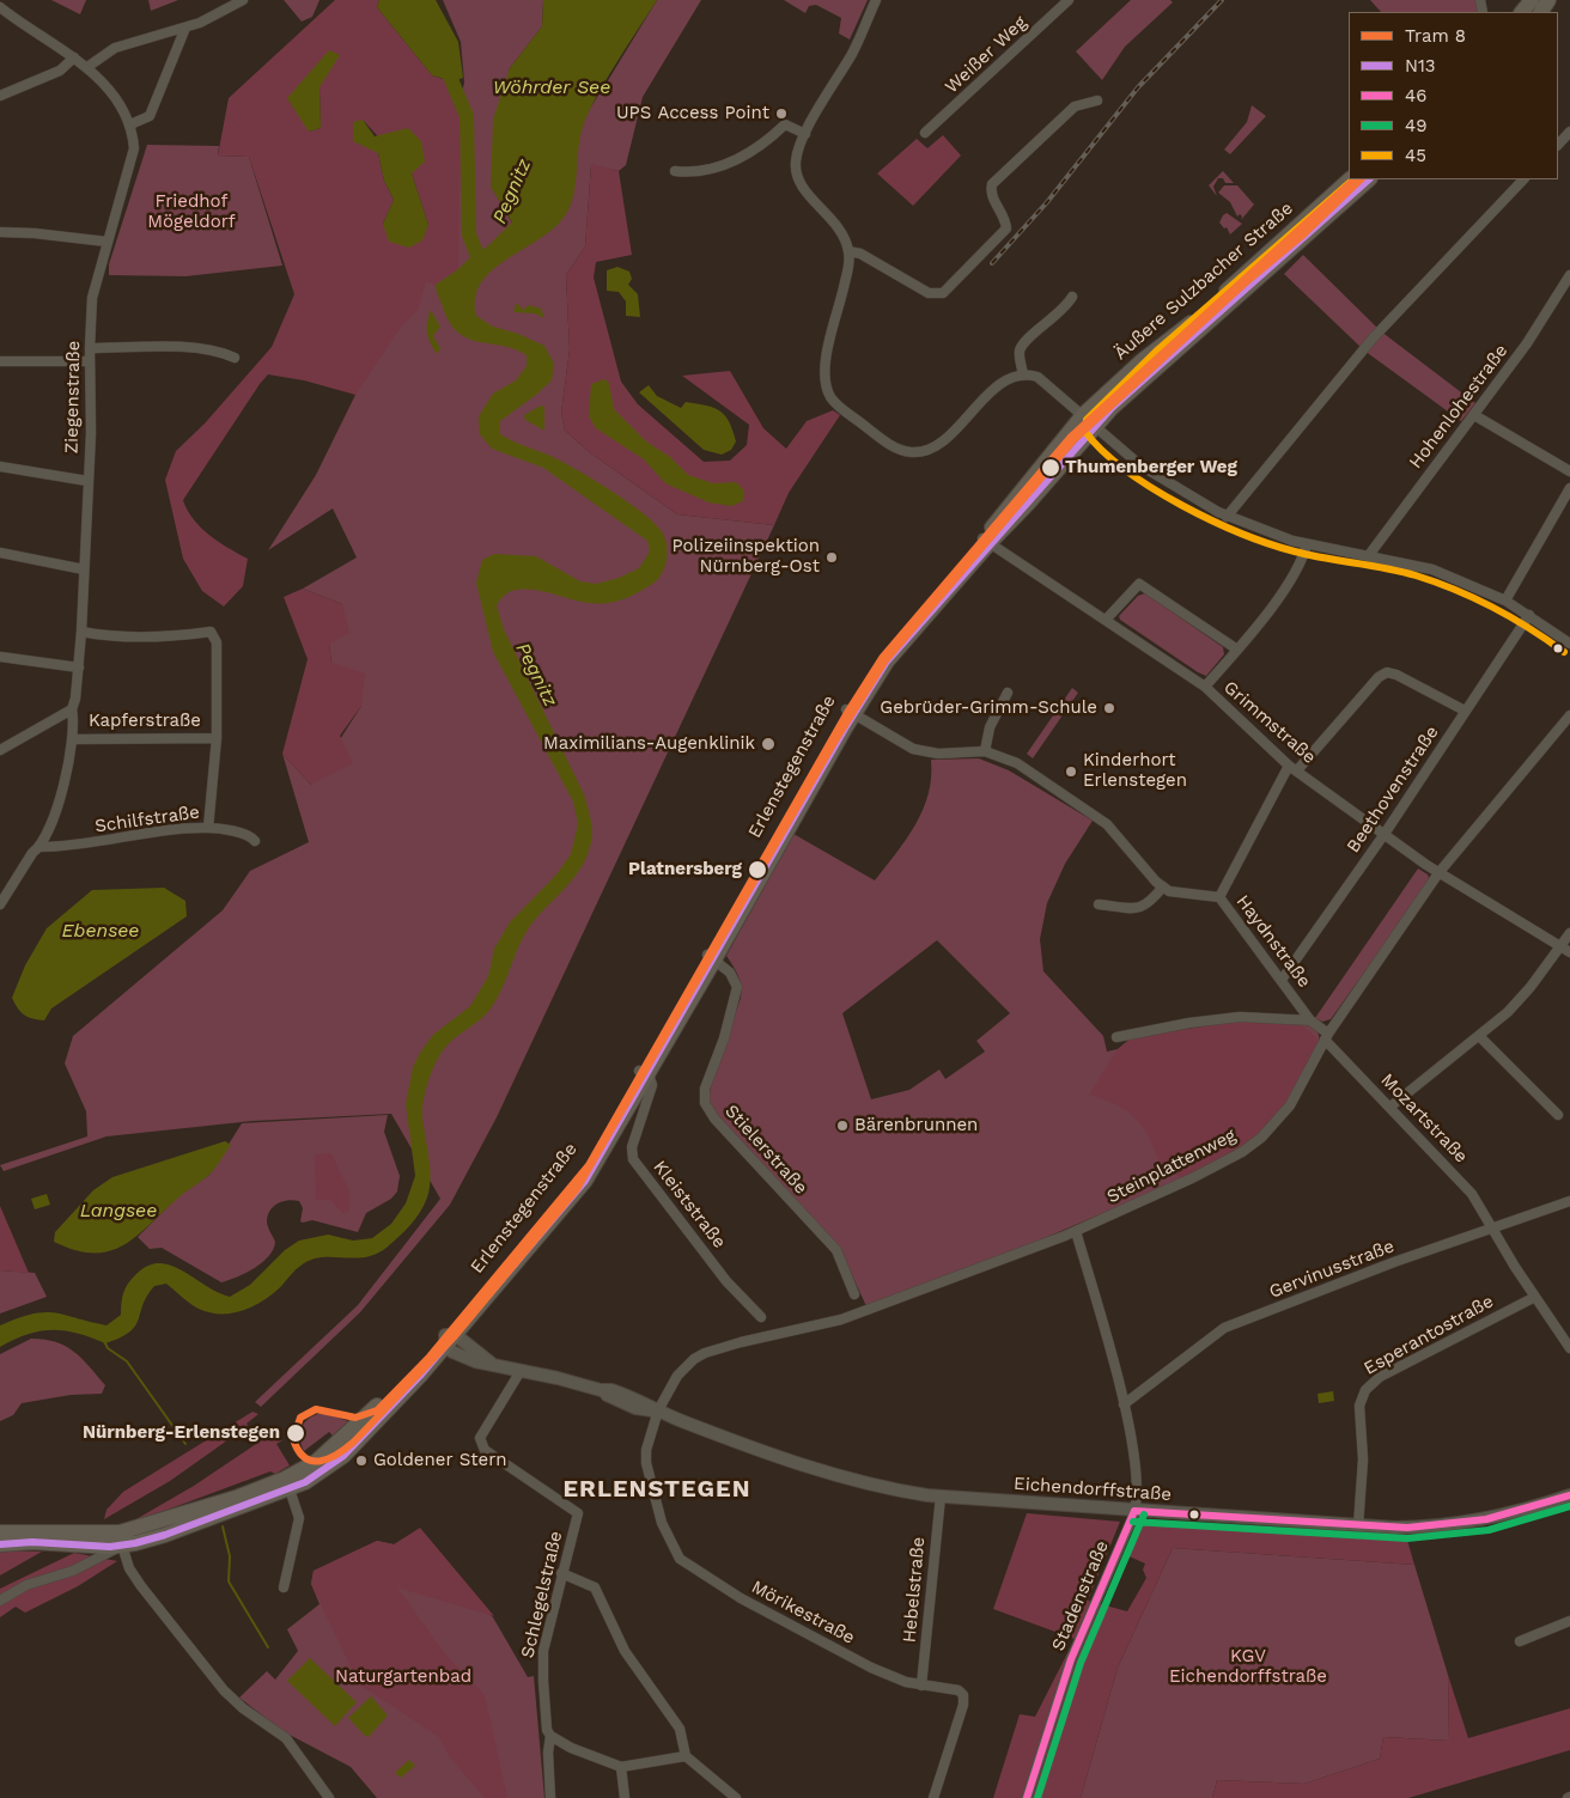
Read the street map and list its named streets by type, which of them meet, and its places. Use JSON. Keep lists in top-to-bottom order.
{
  "streets": {
    "main road": ["Äußere Sulzbacher Straße", "Erlenstegenstraße"],
    "street": [
      "Weißer Weg",
      "Ziegenstraße",
      "Hohenlohestraße",
      "Kapferstraße",
      "Grimmstraße",
      "Beethovenstraße",
      "Schilfstraße",
      "Haydnstraße",
      "Mozartstraße",
      "Stielerstraße",
      "Steinplattenweg",
      "Kleiststraße",
      "Gervinusstraße",
      "Esperantostraße",
      "Eichendorffstraße",
      "Hebelstraße",
      "Schlegelstraße",
      "Stadenstraße",
      "Mörikestraße"
    ]
  },
  "crossings": [
    ["Äußere Sulzbacher Straße", "Erlenstegenstraße"],
    ["Ziegenstraße", "Kapferstraße"],
    ["Ziegenstraße", "Schilfstraße"],
    ["Grimmstraße", "Erlenstegenstraße"],
    ["Grimmstraße", "Beethovenstraße"],
    ["Grimmstraße", "Haydnstraße"],
    ["Grimmstraße", "Steinplattenweg"],
    ["Erlenstegenstraße", "Stielerstraße"],
    ["Erlenstegenstraße", "Kleiststraße"],
    ["Erlenstegenstraße", "Eichendorffstraße"],
    ["Beethovenstraße", "Haydnstraße"],
    ["Haydnstraße", "Mozartstraße"],
    ["Haydnstraße", "Steinplattenweg"],
    ["Mozartstraße", "Steinplattenweg"],
    ["Mozartstraße", "Gervinusstraße"],
    ["Mozartstraße", "Esperantostraße"],
    ["Steinplattenweg", "Eichendorffstraße"],
    ["Steinplattenweg", "Mörikestraße"],
    ["Esperantostraße", "Eichendorffstraße"],
    ["Eichendorffstraße", "Hebelstraße"],
    ["Eichendorffstraße", "Schlegelstraße"],
    ["Eichendorffstraße", "Stadenstraße"],
    ["Eichendorffstraße", "Mörikestraße"],
    ["Hebelstraße", "Mörikestraße"]
  ],
  "districts": ["ERLENSTEGEN"],
  "water": [
    "Wöhrder See",
    "Pegnitz",
    "Ebensee",
    "Langsee"
  ],
  "parks": ["Friedhof Mögeldorf", "KGV Eichendorffstraße", "Naturgartenbad"],
  "places": [
    "UPS Access Point",
    "Thumenberger Weg",
    "Polizeiinspektion Nürnberg-Ost",
    "Gebrüder-Grimm-Schule",
    "Maximilians-Augenklinik",
    "Kinderhort Erlenstegen",
    "Platnersberg",
    "Bärenbrunnen",
    "Nürnberg-Erlenstegen",
    "Goldener Stern"
  ],
  "lines": [
    "tram line 8",
    "transit line N13",
    "transit line 45",
    "transit line 46",
    "transit line 49"
  ],
  "legend": [
    "Tram 8",
    "N13",
    "46",
    "49",
    "45"
  ]
}
